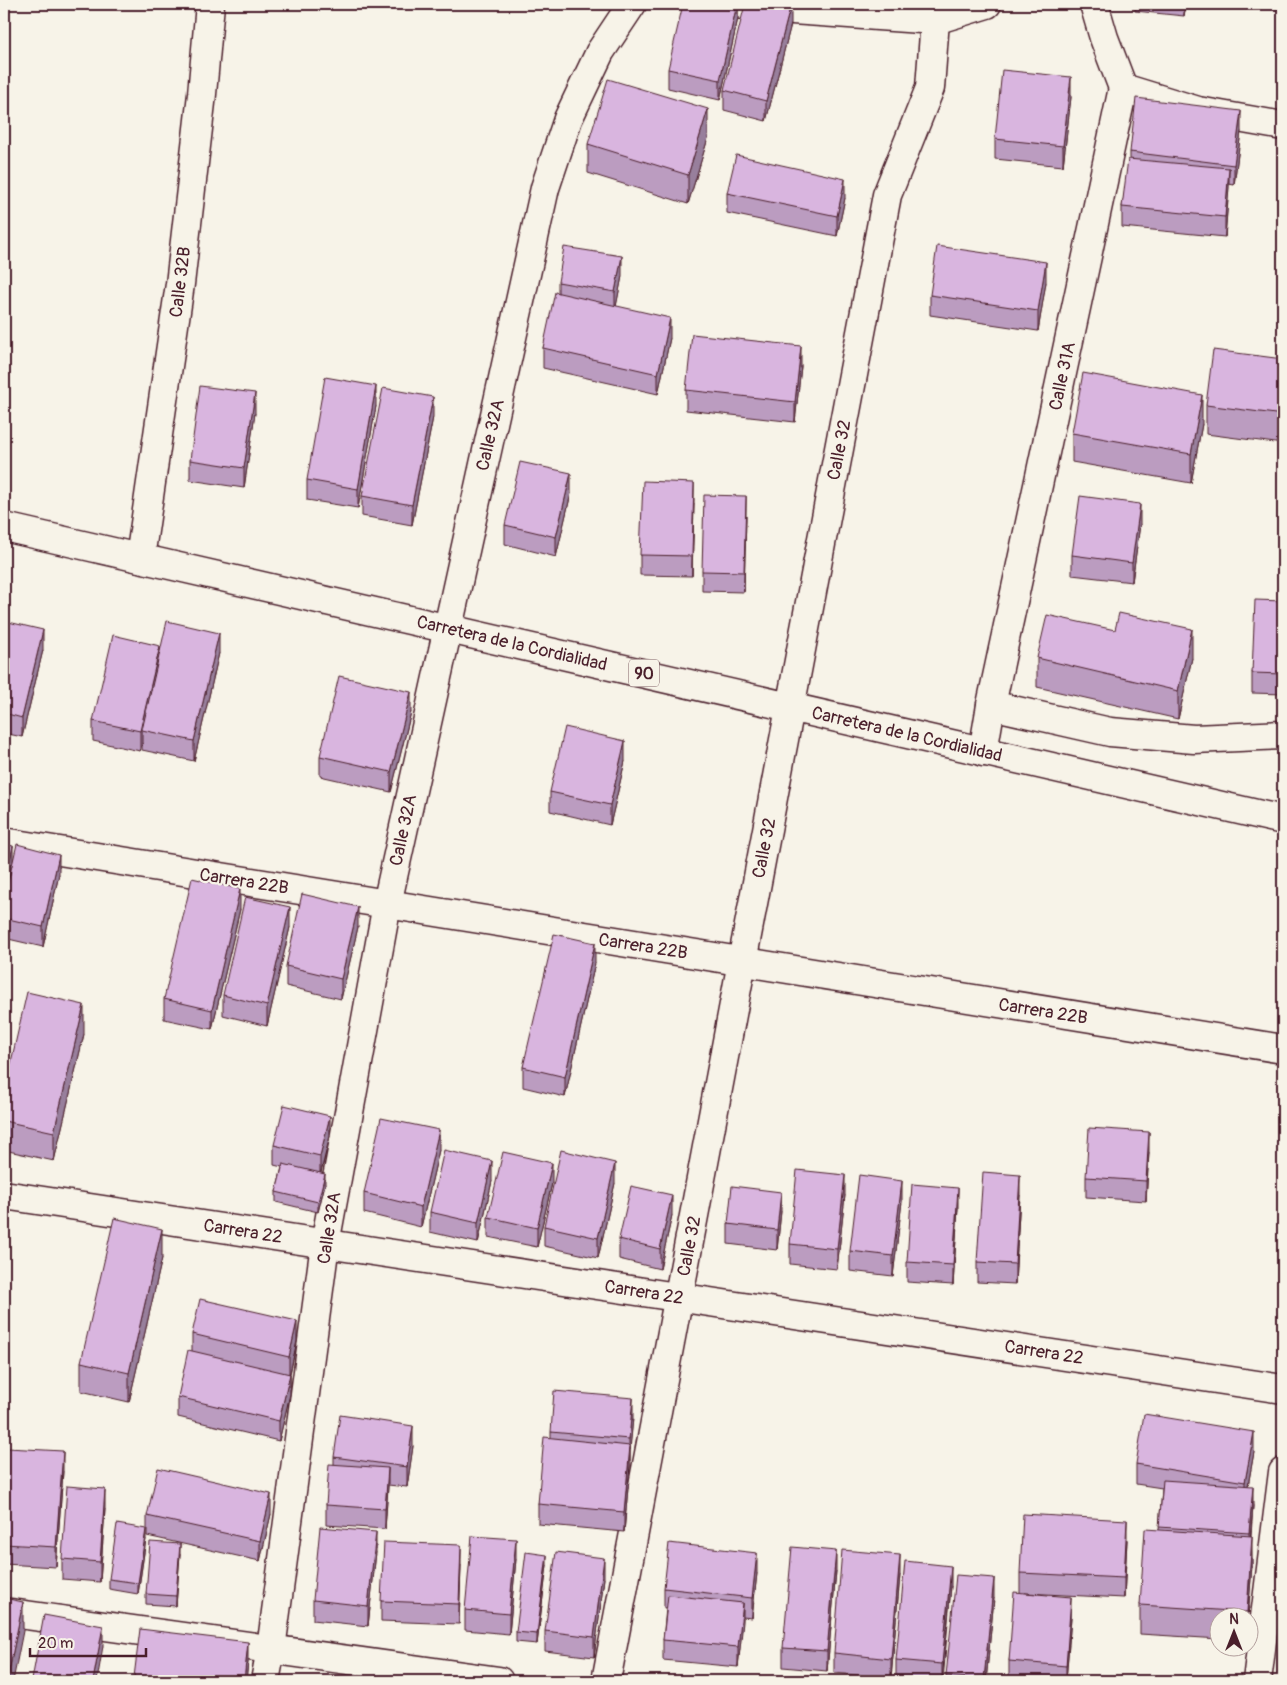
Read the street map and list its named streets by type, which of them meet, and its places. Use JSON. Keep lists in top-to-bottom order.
{
  "streets": {
    "main road": [
      "Calle 32B",
      "Calle 31A",
      "Calle 32A",
      "Calle 32",
      "Carretera de la Cordialidad",
      "90",
      "Carrera 22B",
      "Carrera 22"
    ]
  },
  "crossings": [
    ["Calle 32B", "Carretera de la Cordialidad"],
    ["Calle 31A", "Carretera de la Cordialidad"],
    ["Calle 32A", "Carretera de la Cordialidad"],
    ["Calle 32A", "Carrera 22B"],
    ["Calle 32A", "Carrera 22"],
    ["Calle 32", "Carretera de la Cordialidad"],
    ["Calle 32", "Carrera 22B"],
    ["Calle 32", "Carrera 22"]
  ],
  "scale_bar": "20 m",
  "north": "top"
}
